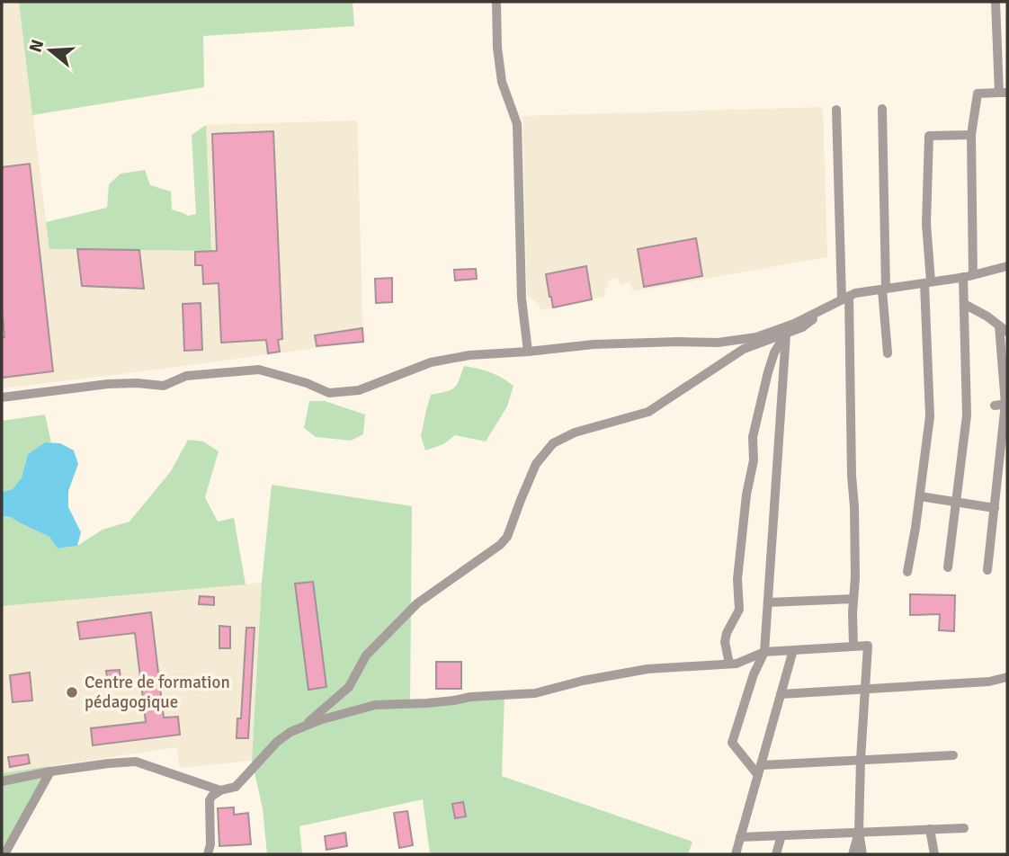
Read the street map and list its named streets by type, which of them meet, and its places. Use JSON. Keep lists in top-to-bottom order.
{
  "places": ["Centre de formation pédagogique"],
  "north": "left"
}
